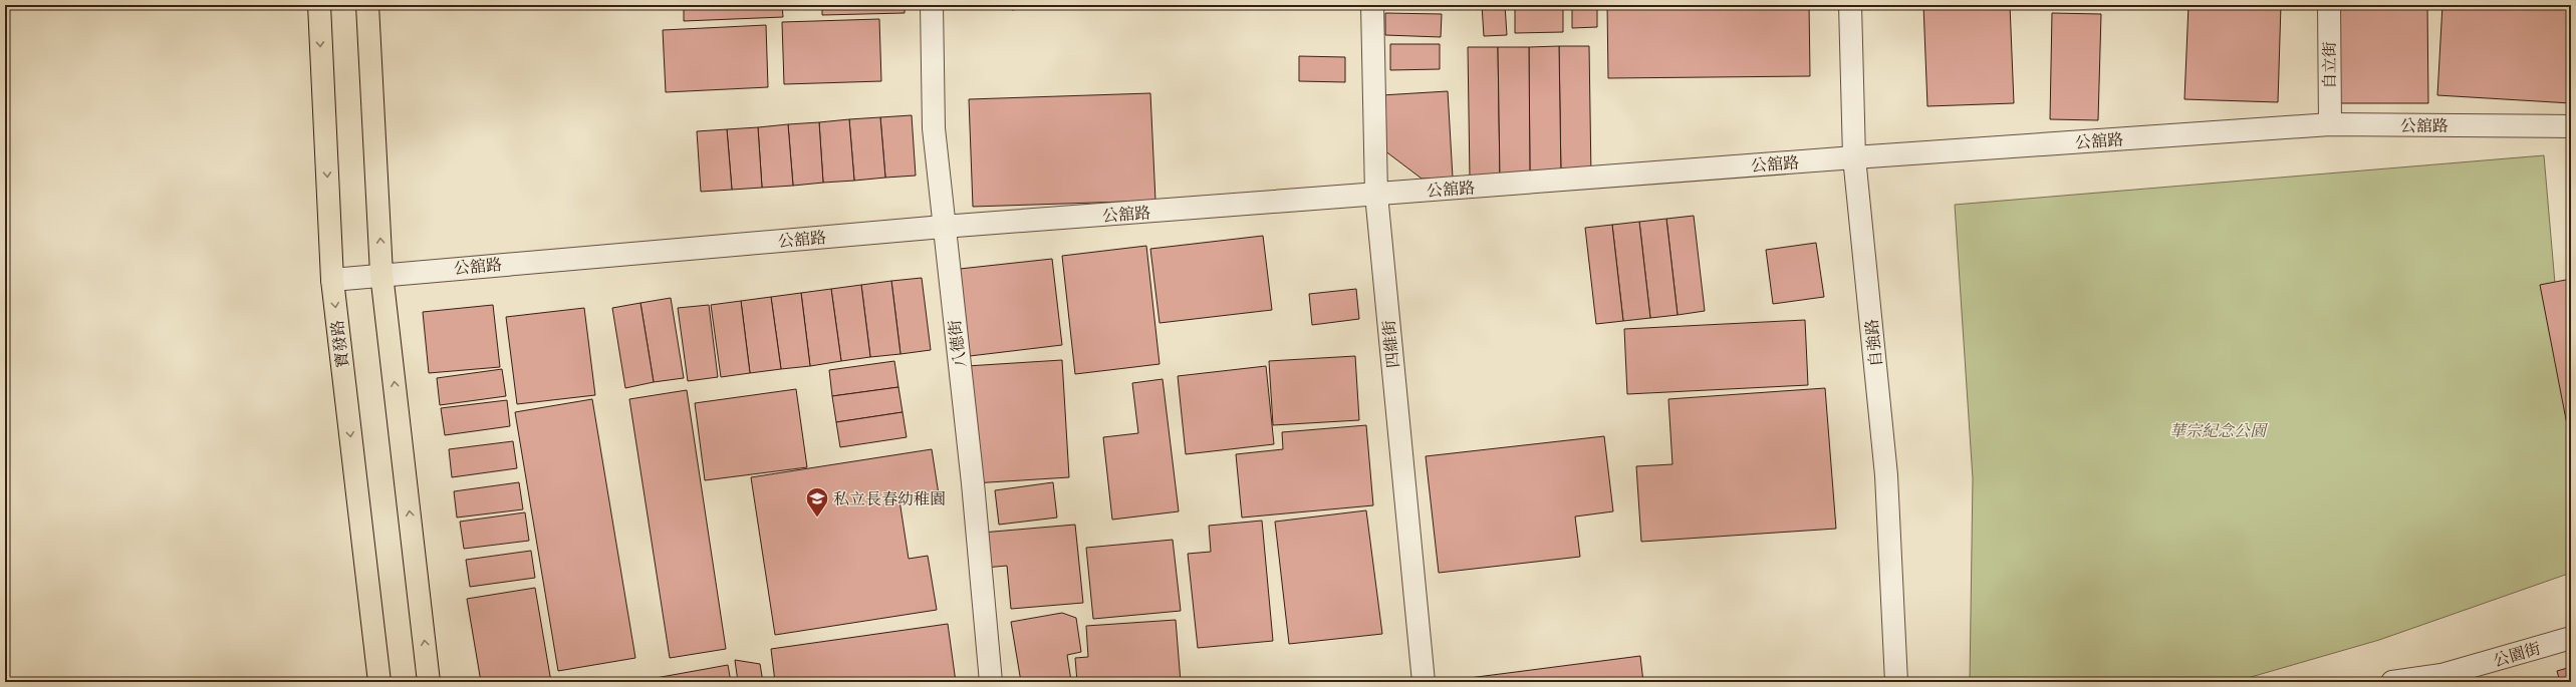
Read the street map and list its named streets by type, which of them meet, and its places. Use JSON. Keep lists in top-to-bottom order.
{
  "streets": {
    "main road": ["寶發路"],
    "street": [
      "自立街",
      "公舘路",
      "自強路",
      "八德街",
      "四維街",
      "公園街"
    ]
  },
  "crossings": [
    ["自立街", "公舘路"],
    ["公舘路", "自強路"],
    ["公舘路", "寶發路"],
    ["公舘路", "八德街"],
    ["公舘路", "四維街"]
  ],
  "parks": ["華宗紀念公園"],
  "places": {
    "school or university": ["私立長春幼稚園"]
  }
}
